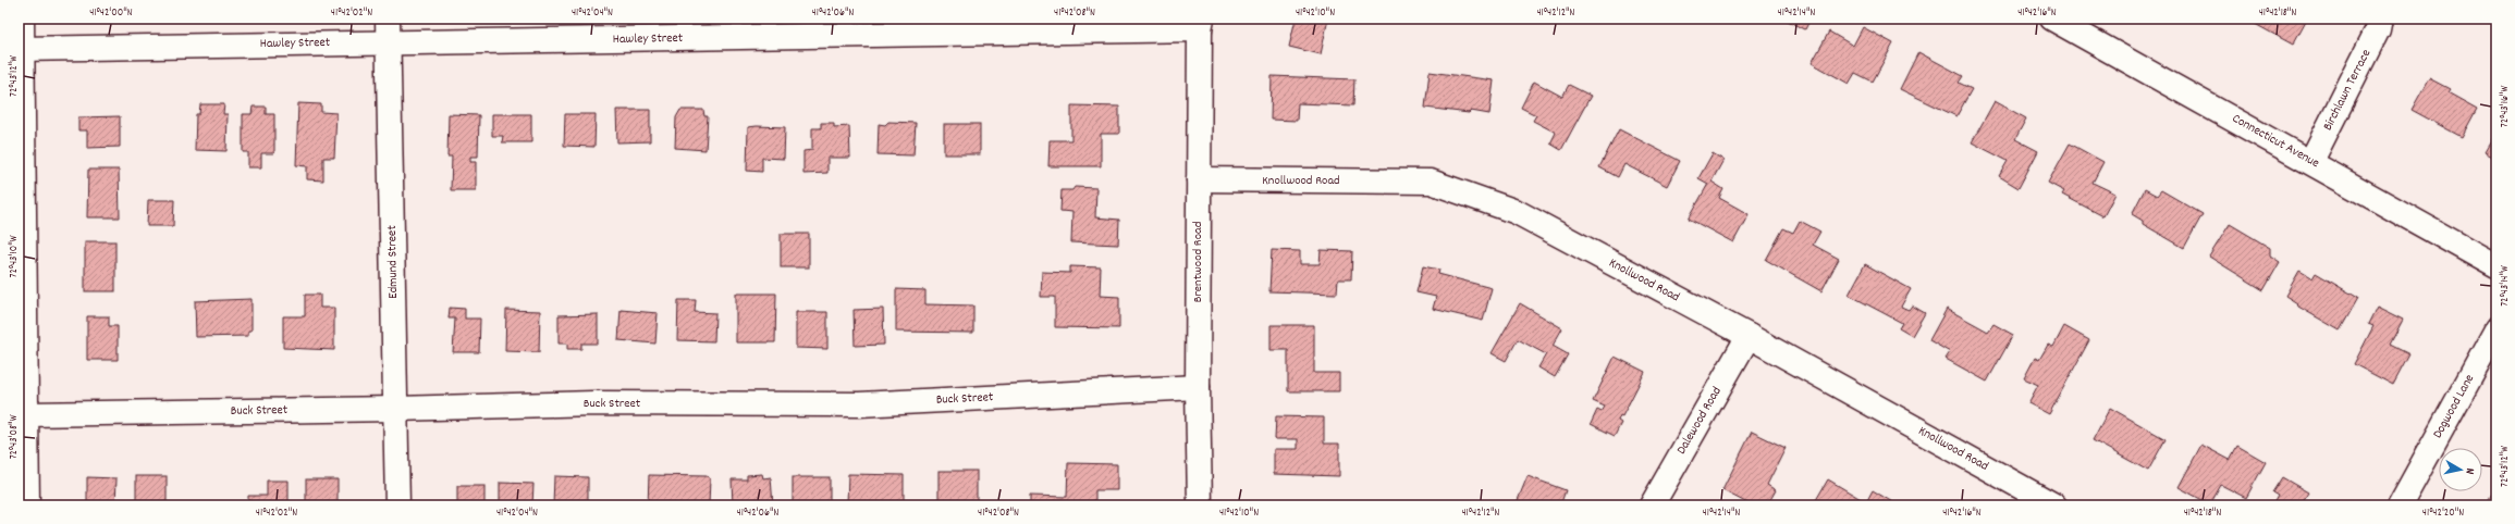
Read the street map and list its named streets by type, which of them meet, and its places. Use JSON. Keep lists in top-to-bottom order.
{
  "streets": {
    "street": [
      "Hawley Street",
      "Birchlawn Terrace",
      "Connecticut Avenue",
      "Knollwood Road",
      "Edmund Street",
      "Brentwood Road",
      "Buck Street",
      "Dogwood Lane",
      "Dalewood Road"
    ]
  },
  "crossings": [
    ["Hawley Street", "Edmund Street"],
    ["Hawley Street", "Brentwood Road"],
    ["Birchlawn Terrace", "Connecticut Avenue"],
    ["Knollwood Road", "Brentwood Road"],
    ["Knollwood Road", "Dalewood Road"],
    ["Edmund Street", "Buck Street"],
    ["Brentwood Road", "Buck Street"]
  ],
  "north": "right",
  "coordinates": [
    "41°42'00\"N",
    "41°42'02\"N",
    "41°42'04\"N",
    "41°42'06\"N",
    "41°42'08\"N",
    "41°42'10\"N",
    "41°42'12\"N",
    "41°42'14\"N",
    "41°42'16\"N",
    "41°42'18\"N",
    "72°43'12\"W",
    "72°43'16\"W",
    "72°43'10\"W",
    "72°43'14\"W",
    "72°43'08\"W",
    "41°42'20\"N"
  ]
}
